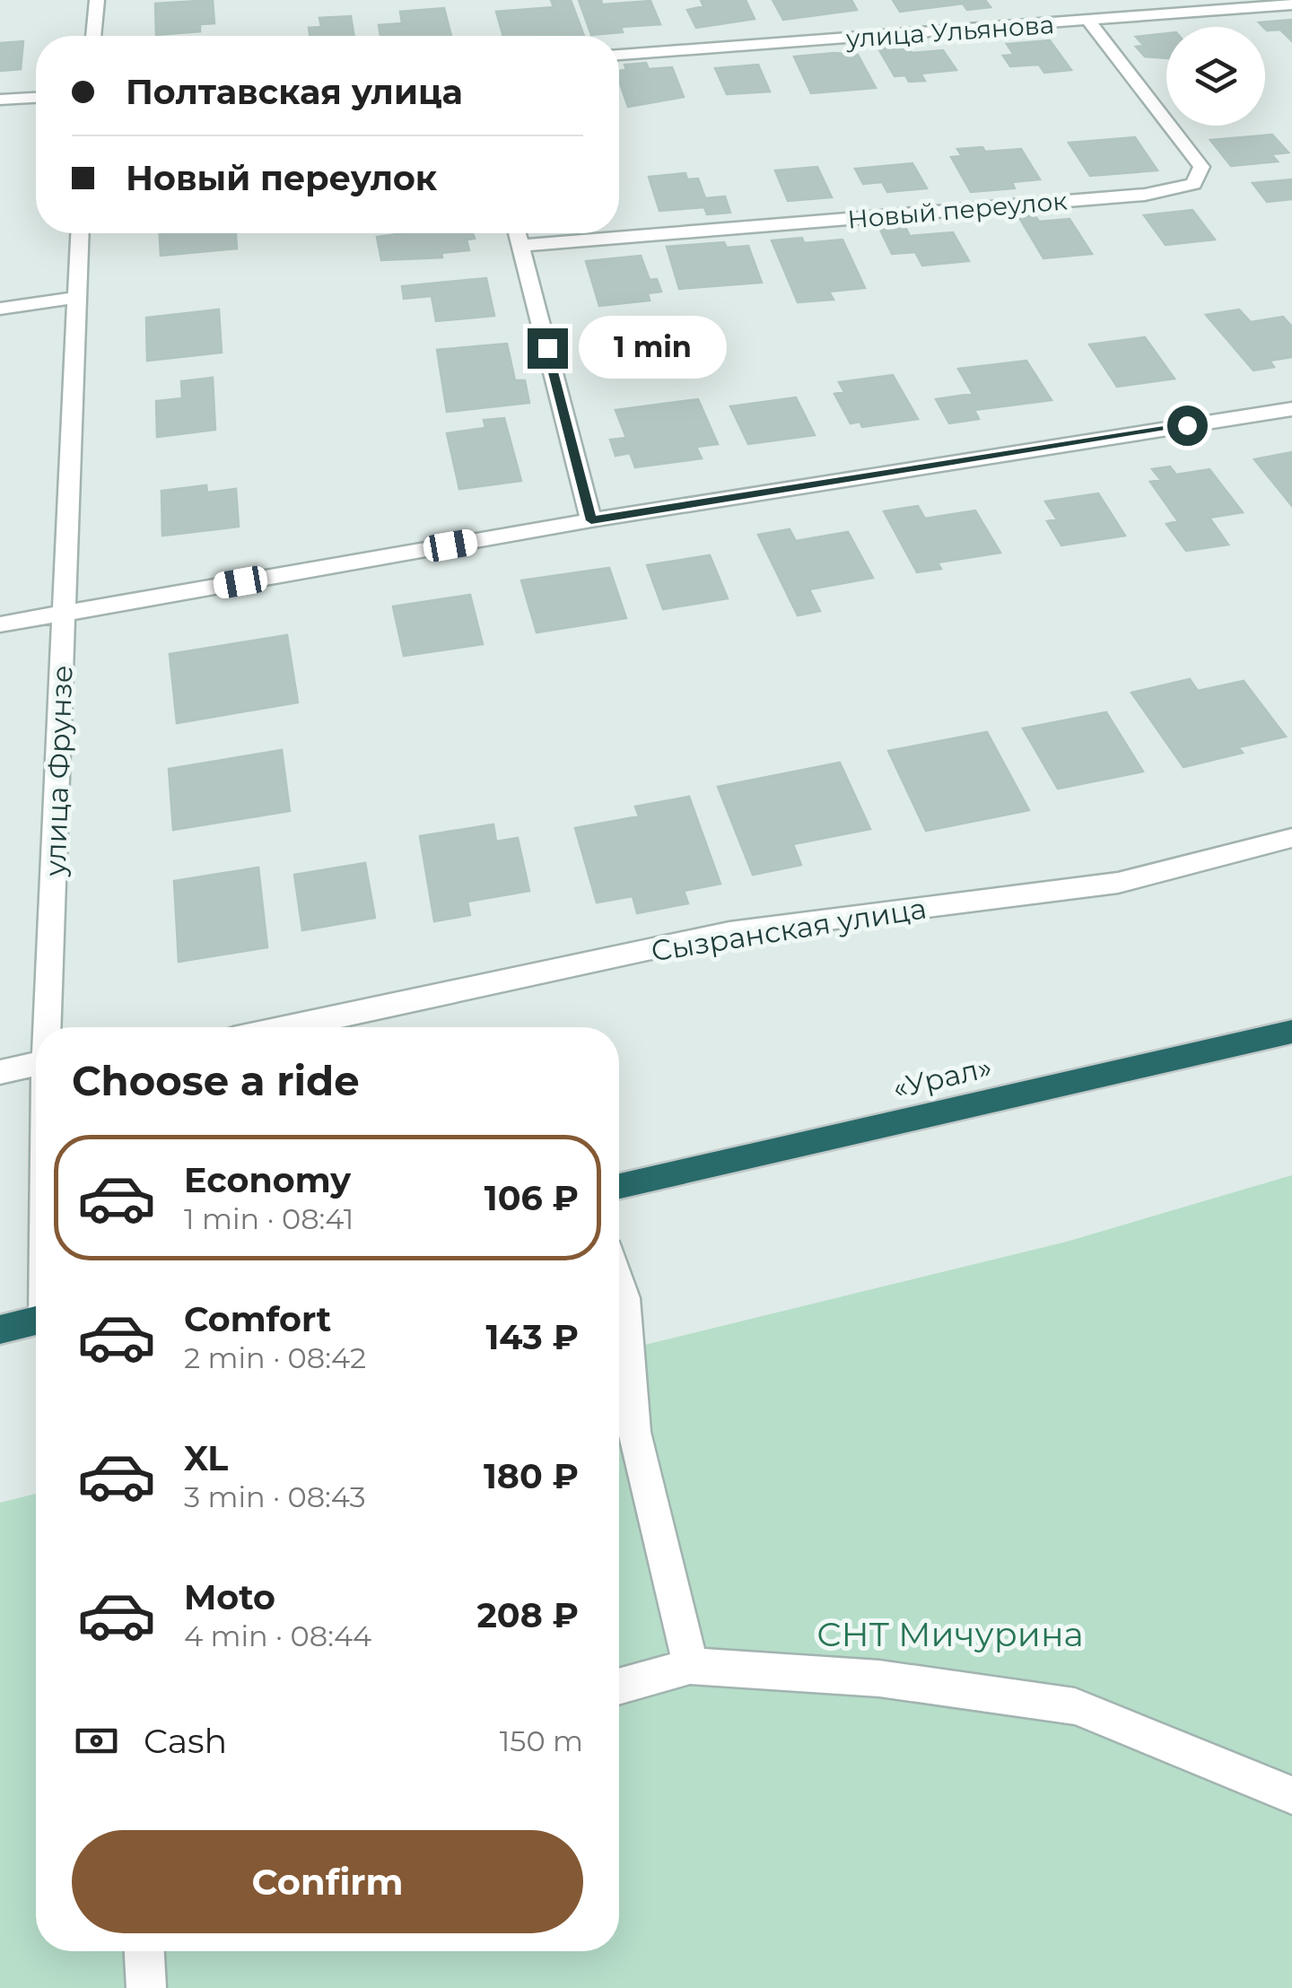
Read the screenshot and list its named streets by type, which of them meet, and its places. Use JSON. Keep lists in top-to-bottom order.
{
  "streets": {
    "highway": ["«Урал»"],
    "street": [
      "улица Ульянова",
      "Новый переулок",
      "улица Фрунзе",
      "Сызранская улица"
    ]
  },
  "crossings": [
    ["улица Ульянова", "Новый переулок"]
  ],
  "parks": ["СНТ Мичурина"],
  "page": {
    "banner": ["Полтавская улица", "Новый переулок"],
    "bubble": "1 min",
    "heading": "Choose a ride",
    "list": [
      {
        "name": "Economy",
        "note": "1 min · 08:41",
        "value": "106 ₽"
      },
      {
        "name": "Comfort",
        "note": "2 min · 08:42",
        "value": "143 ₽"
      },
      {
        "name": "XL",
        "note": "3 min · 08:43",
        "value": "180 ₽"
      },
      {
        "name": "Moto",
        "note": "4 min · 08:44",
        "value": "208 ₽"
      }
    ],
    "pay": ["Cash", "150 m"],
    "buttons": "Confirm"
  }
}
